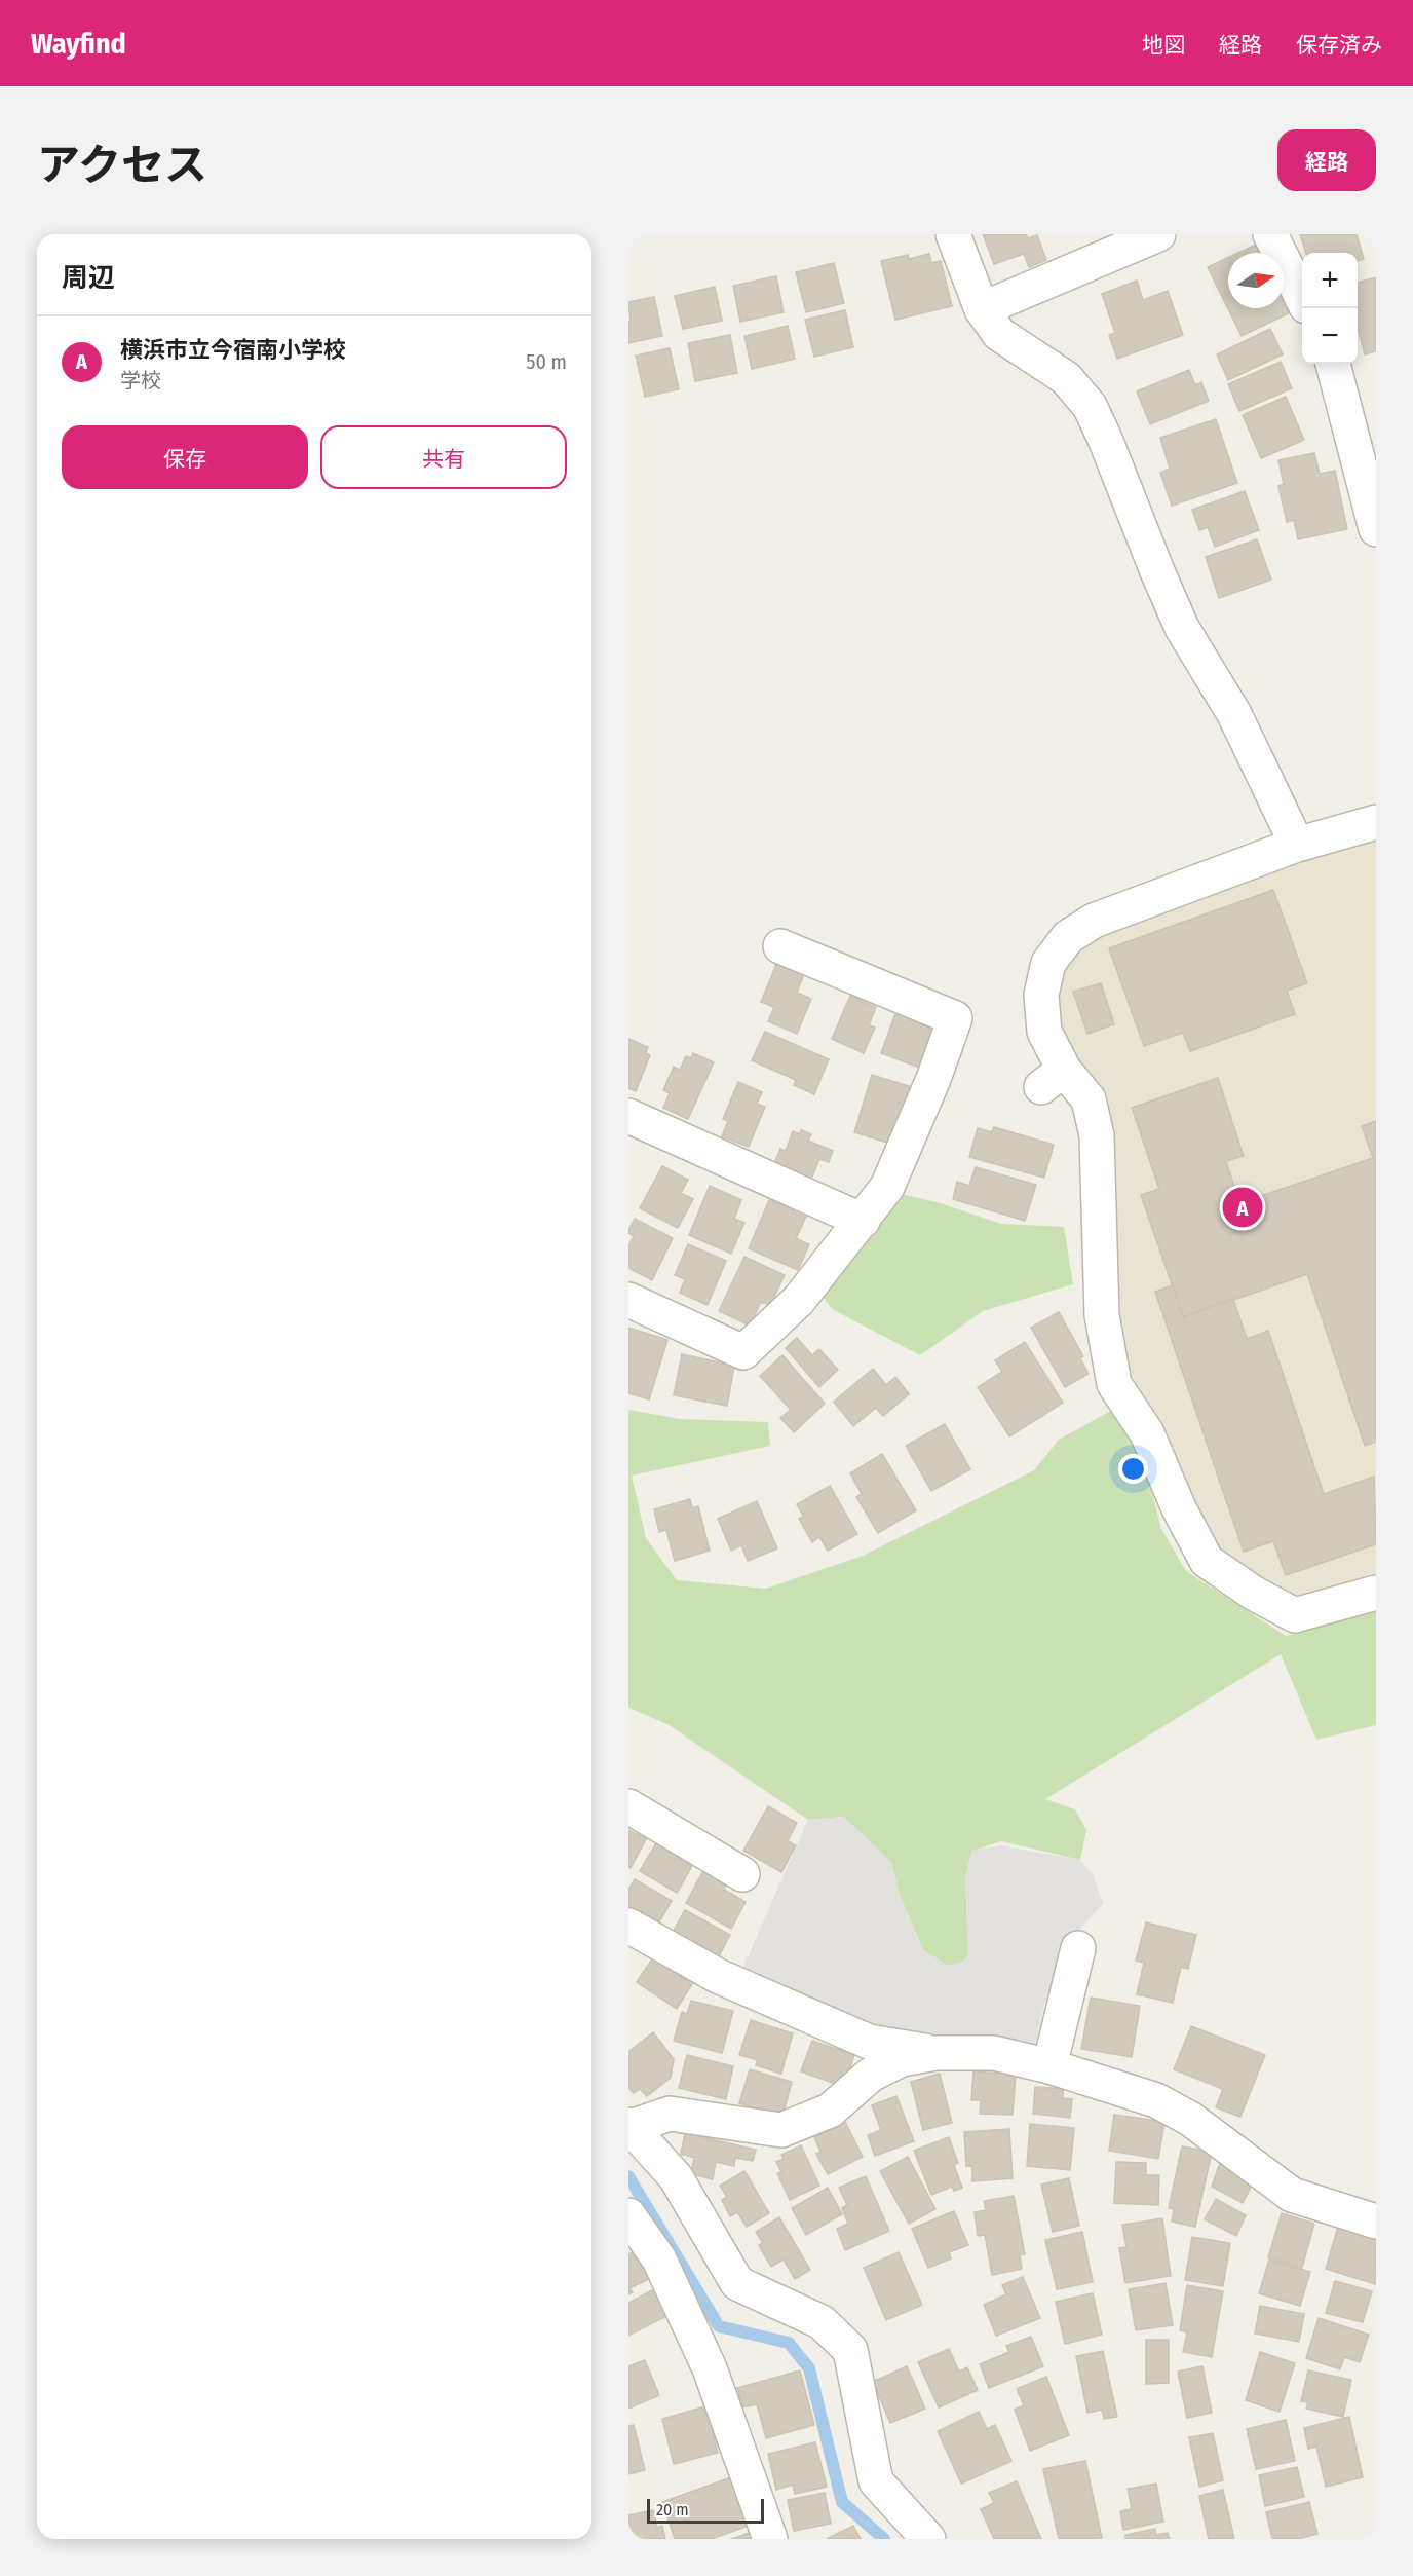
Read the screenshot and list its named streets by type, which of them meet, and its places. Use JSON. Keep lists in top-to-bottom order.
{
  "scale_bar": "20 m",
  "north": "right",
  "page": {
    "header": "Wayfind",
    "nav": ["地図", "経路", "保存済み"],
    "title": "アクセス",
    "buttons": [
      "経路",
      ["保存", "共有"]
    ],
    "heading": "周辺",
    "map_buttons": ["+", "−"],
    "list": [
      {
        "mark": "A",
        "name": "横浜市立今宿南小学校",
        "note": "学校",
        "value": "50 m"
      }
    ],
    "pins": "A",
    "scale": "20 m"
  }
}
